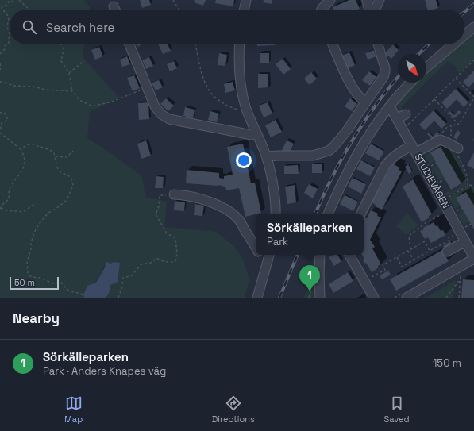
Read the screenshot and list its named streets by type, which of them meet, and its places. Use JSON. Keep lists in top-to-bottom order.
{
  "streets": {
    "street": ["STUDIEVÄGEN"]
  },
  "scale_bar": "50 m",
  "north": "bottom right",
  "page": {
    "search": "Search here",
    "popup": ["Sörkälleparken", "Park"],
    "pins": "1",
    "scale": "50 m",
    "heading": "Nearby",
    "list": [
      {
        "mark": "1",
        "name": "Sörkälleparken",
        "note": "Park · Anders Knapes väg",
        "value": "150 m"
      }
    ],
    "nav": ["Map", "Directions", "Saved"]
  }
}
